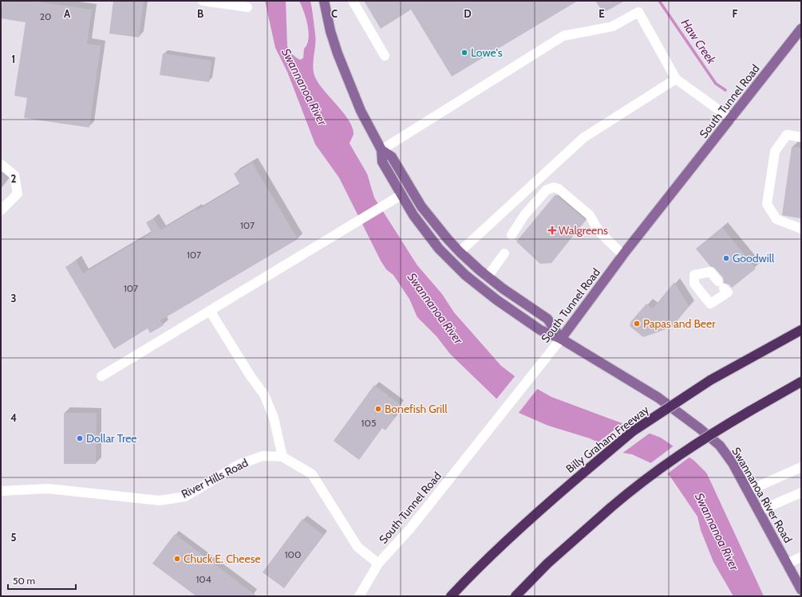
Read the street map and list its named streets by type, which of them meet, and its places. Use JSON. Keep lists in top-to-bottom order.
{
  "streets": {
    "highway": ["Billy Graham Freeway"],
    "main road": ["South Tunnel Road", "Swannanoa River Road"],
    "street": ["River Hills Road"]
  },
  "crossings": [
    ["South Tunnel Road", "River Hills Road"],
    ["South Tunnel Road", "Swannanoa River Road"]
  ],
  "water": ["Haw Creek", "Swannanoa River"],
  "places": {
    "other": [
      "Lowe's",
      "Goodwill",
      "Papas and Beer",
      "Bonefish Grill",
      "Dollar Tree",
      "Chuck E. Cheese"
    ],
    "health": ["Walgreens"]
  },
  "house_numbers": [
    "20",
    "107",
    "107",
    "107",
    "105",
    "100",
    "104"
  ],
  "scale_bar": "50 m",
  "grid": {
    "columns": [
      "A",
      "B",
      "C",
      "D",
      "E",
      "F"
    ],
    "rows": [
      "1",
      "2",
      "3",
      "4",
      "5"
    ]
  }
}
